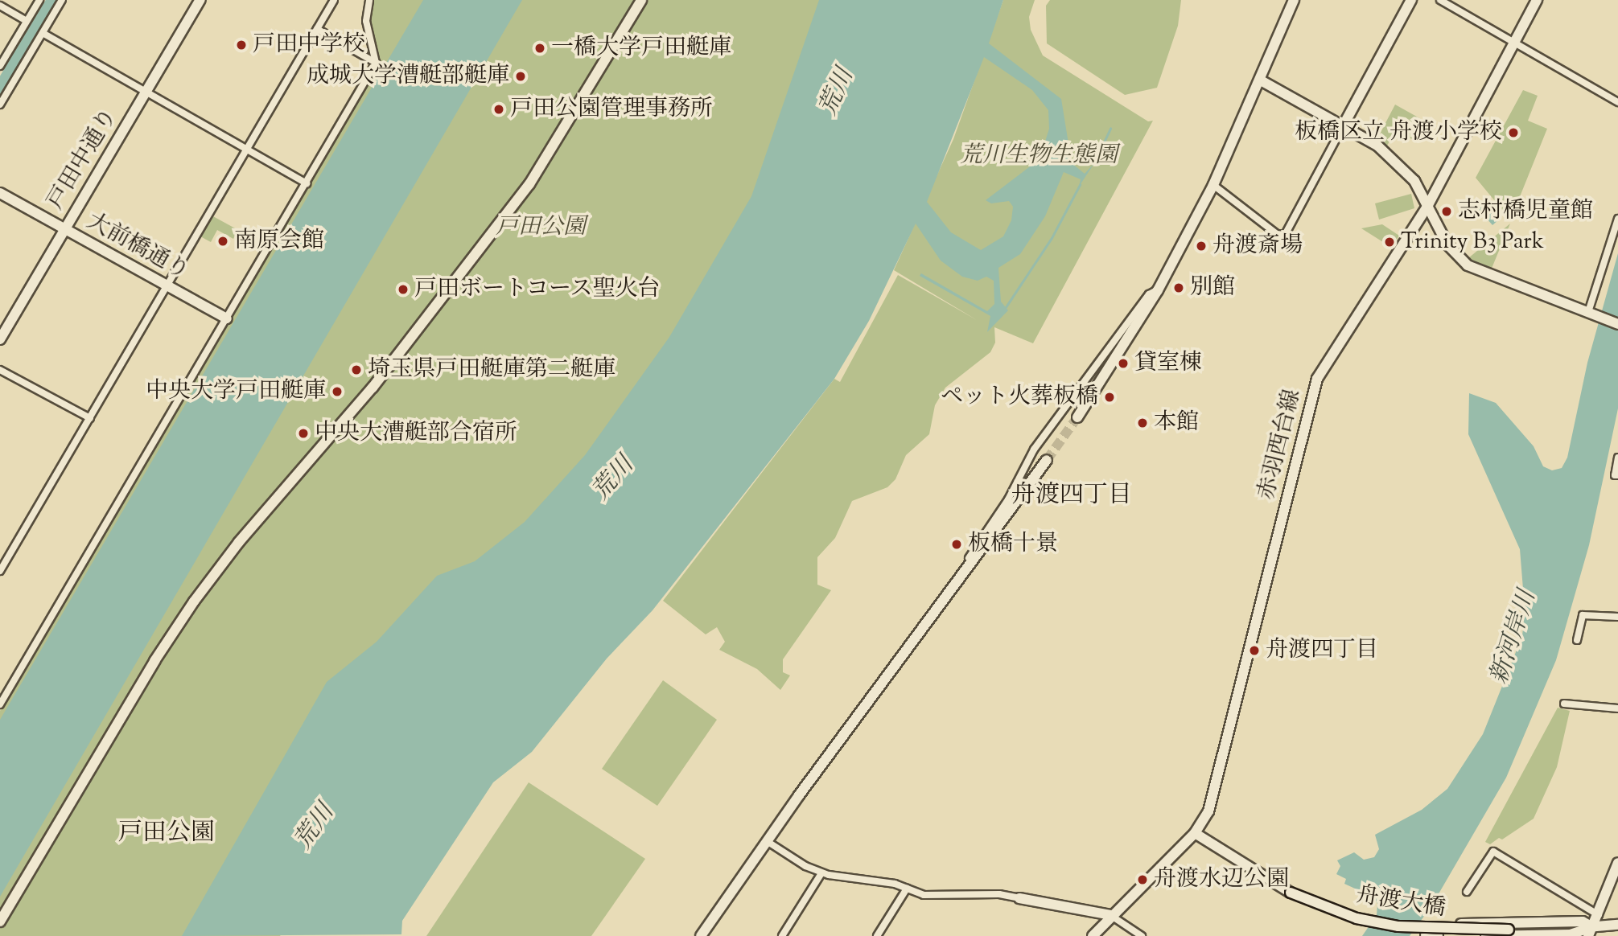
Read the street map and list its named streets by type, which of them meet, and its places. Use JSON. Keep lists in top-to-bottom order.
{
  "streets": {
    "street": [
      "戸田中通り",
      "大前橋通り",
      "赤羽西台線",
      "舟渡大橋"
    ]
  },
  "crossings": [
    ["戸田中通り", "大前橋通り"],
    ["赤羽西台線", "舟渡大橋"]
  ],
  "districts": ["舟渡四丁目", "戸田公園"],
  "water": ["荒川", "新河岸川"],
  "parks": ["荒川生物生態園", "戸田公園"],
  "places": [
    "戸田中学校",
    "一橋大学戸田艇庫",
    "成城大学漕艇部艇庫",
    "戸田公園管理事務所",
    "板橋区立 舟渡小学校",
    "志村橋児童館",
    "南原会館",
    "Trinity B3 Park",
    "舟渡斎場",
    "別館",
    "戸田ボートコース聖火台",
    "貸室棟",
    "埼玉県戸田艇庫第二艇庫",
    "中央大学戸田艇庫",
    "ペット火葬板橋",
    "本館",
    "中央大漕艇部合宿所",
    "板橋十景",
    "舟渡四丁目",
    "舟渡水辺公園"
  ]
}
